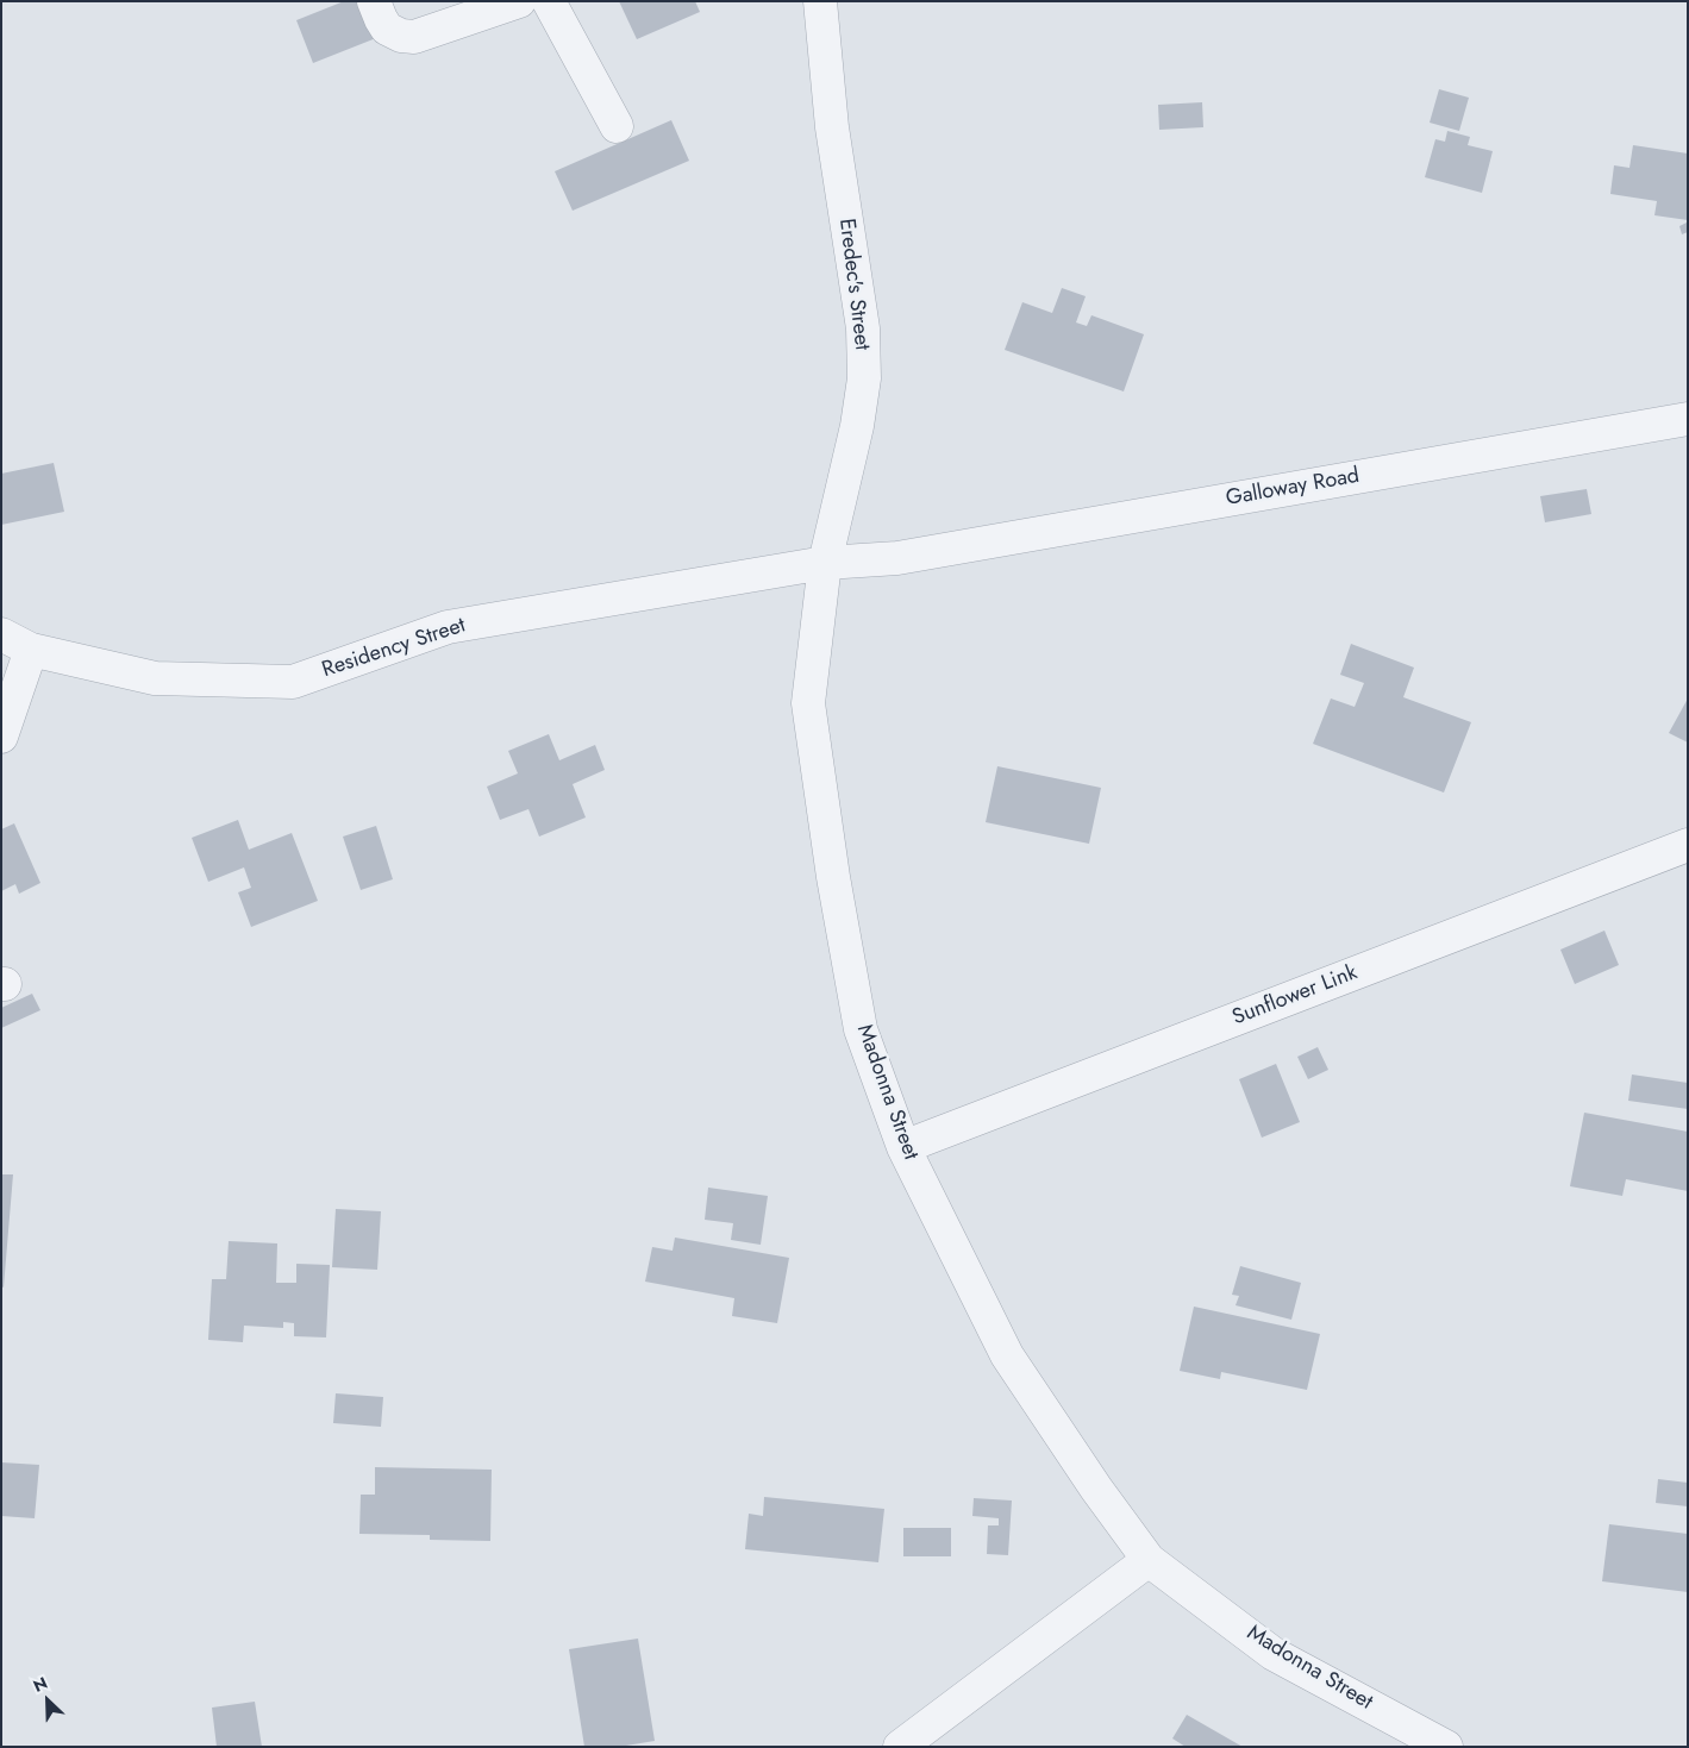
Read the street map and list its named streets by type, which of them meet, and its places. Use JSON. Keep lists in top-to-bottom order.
{
  "streets": {
    "street": [
      "Eredec's Street",
      "Galloway Road",
      "Residency Street",
      "Sunflower Link",
      "Madonna Street"
    ]
  },
  "crossings": [
    ["Eredec's Street", "Residency Street"],
    ["Eredec's Street", "Madonna Street"],
    ["Galloway Road", "Residency Street"],
    ["Residency Street", "Madonna Street"],
    ["Sunflower Link", "Madonna Street"]
  ],
  "north": "top left"
}
